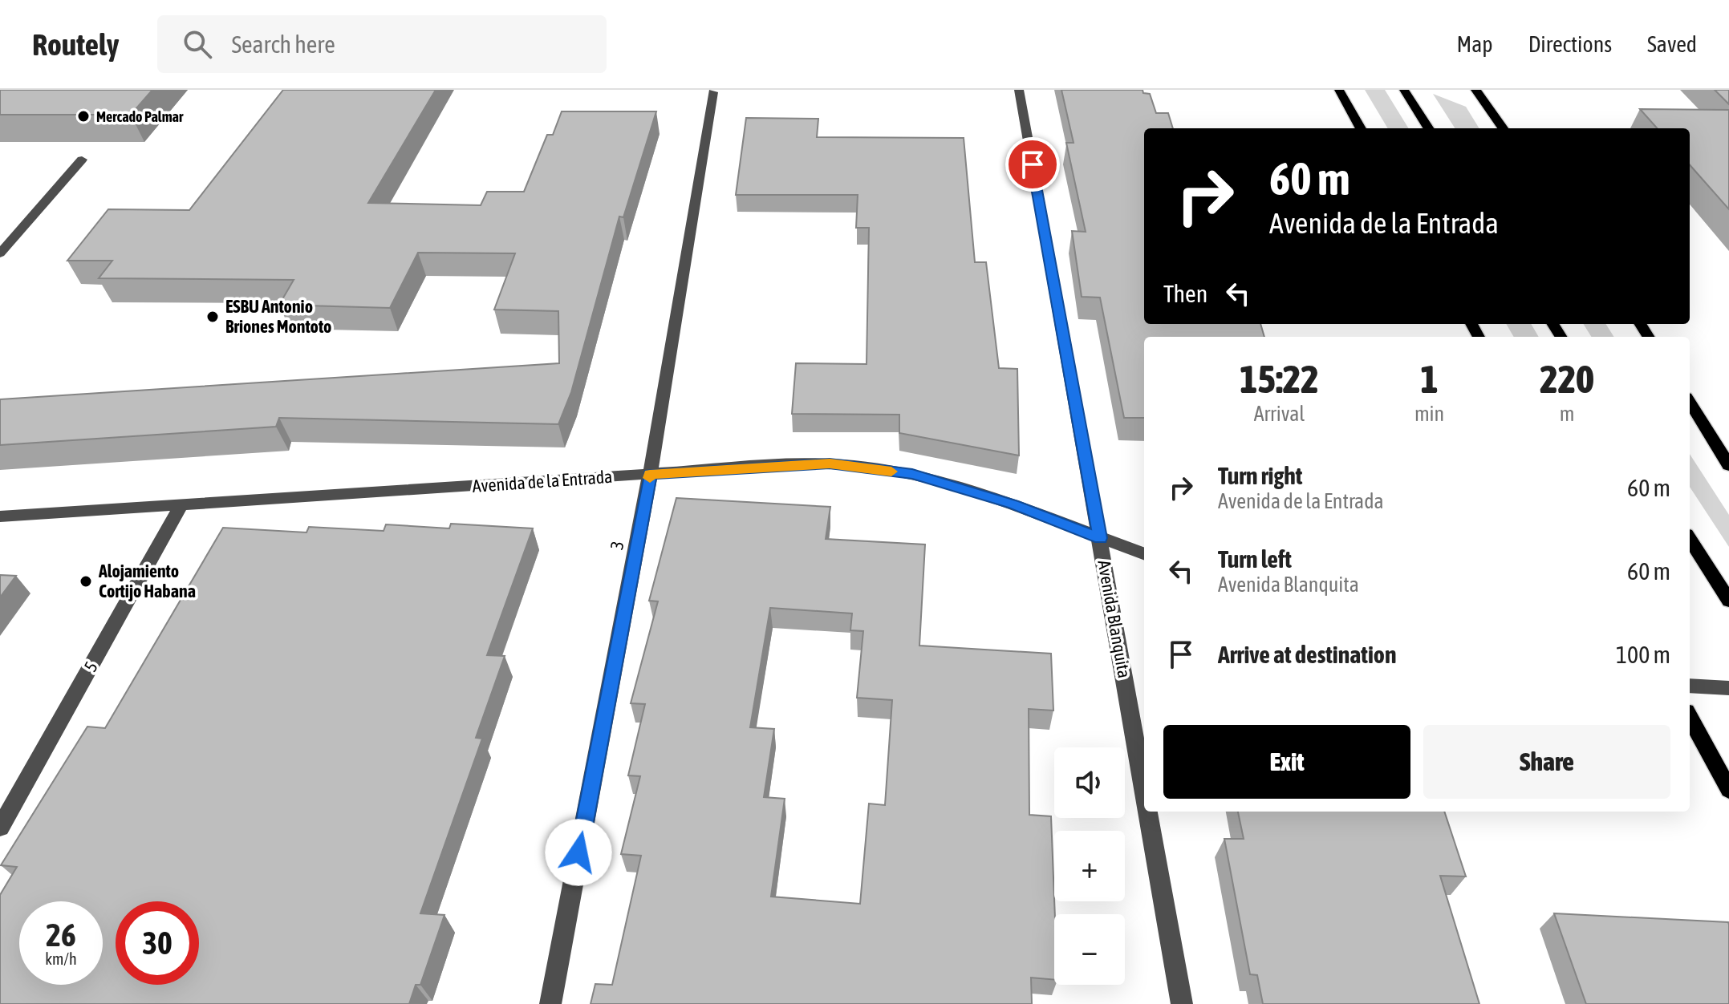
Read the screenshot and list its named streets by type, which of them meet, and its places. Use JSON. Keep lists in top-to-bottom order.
{
  "streets": {
    "street": [
      "Avenida de la Entrada",
      "3",
      "Avenida Blanquita",
      "5"
    ]
  },
  "crossings": [
    ["Avenida de la Entrada", "3"],
    ["Avenida de la Entrada", "Avenida Blanquita"],
    ["Avenida de la Entrada", "5"]
  ],
  "places": ["Mercado Palmar", "ESBU Antonio Briones Montoto", "Alojamiento Cortijo Habana"],
  "page": {
    "header": "Routely",
    "search": "Search here",
    "nav": ["Map", "Directions", "Saved"],
    "turn": ["60 m", "Avenida de la Entrada"],
    "then": "Then",
    "eta": [
      "15:22",
      "Arrival",
      "1",
      "min",
      "220",
      "m"
    ],
    "list": [
      {
        "name": "Turn right",
        "note": "Avenida de la Entrada",
        "value": "60 m"
      },
      {
        "name": "Turn left",
        "note": "Avenida Blanquita",
        "value": "60 m"
      },
      {
        "name": "Arrive at destination",
        "value": "100 m"
      }
    ],
    "buttons": ["Exit", "Share"],
    "map_buttons": ["+", "−"],
    "speed": "26 km/h",
    "limit": "30"
  }
}
